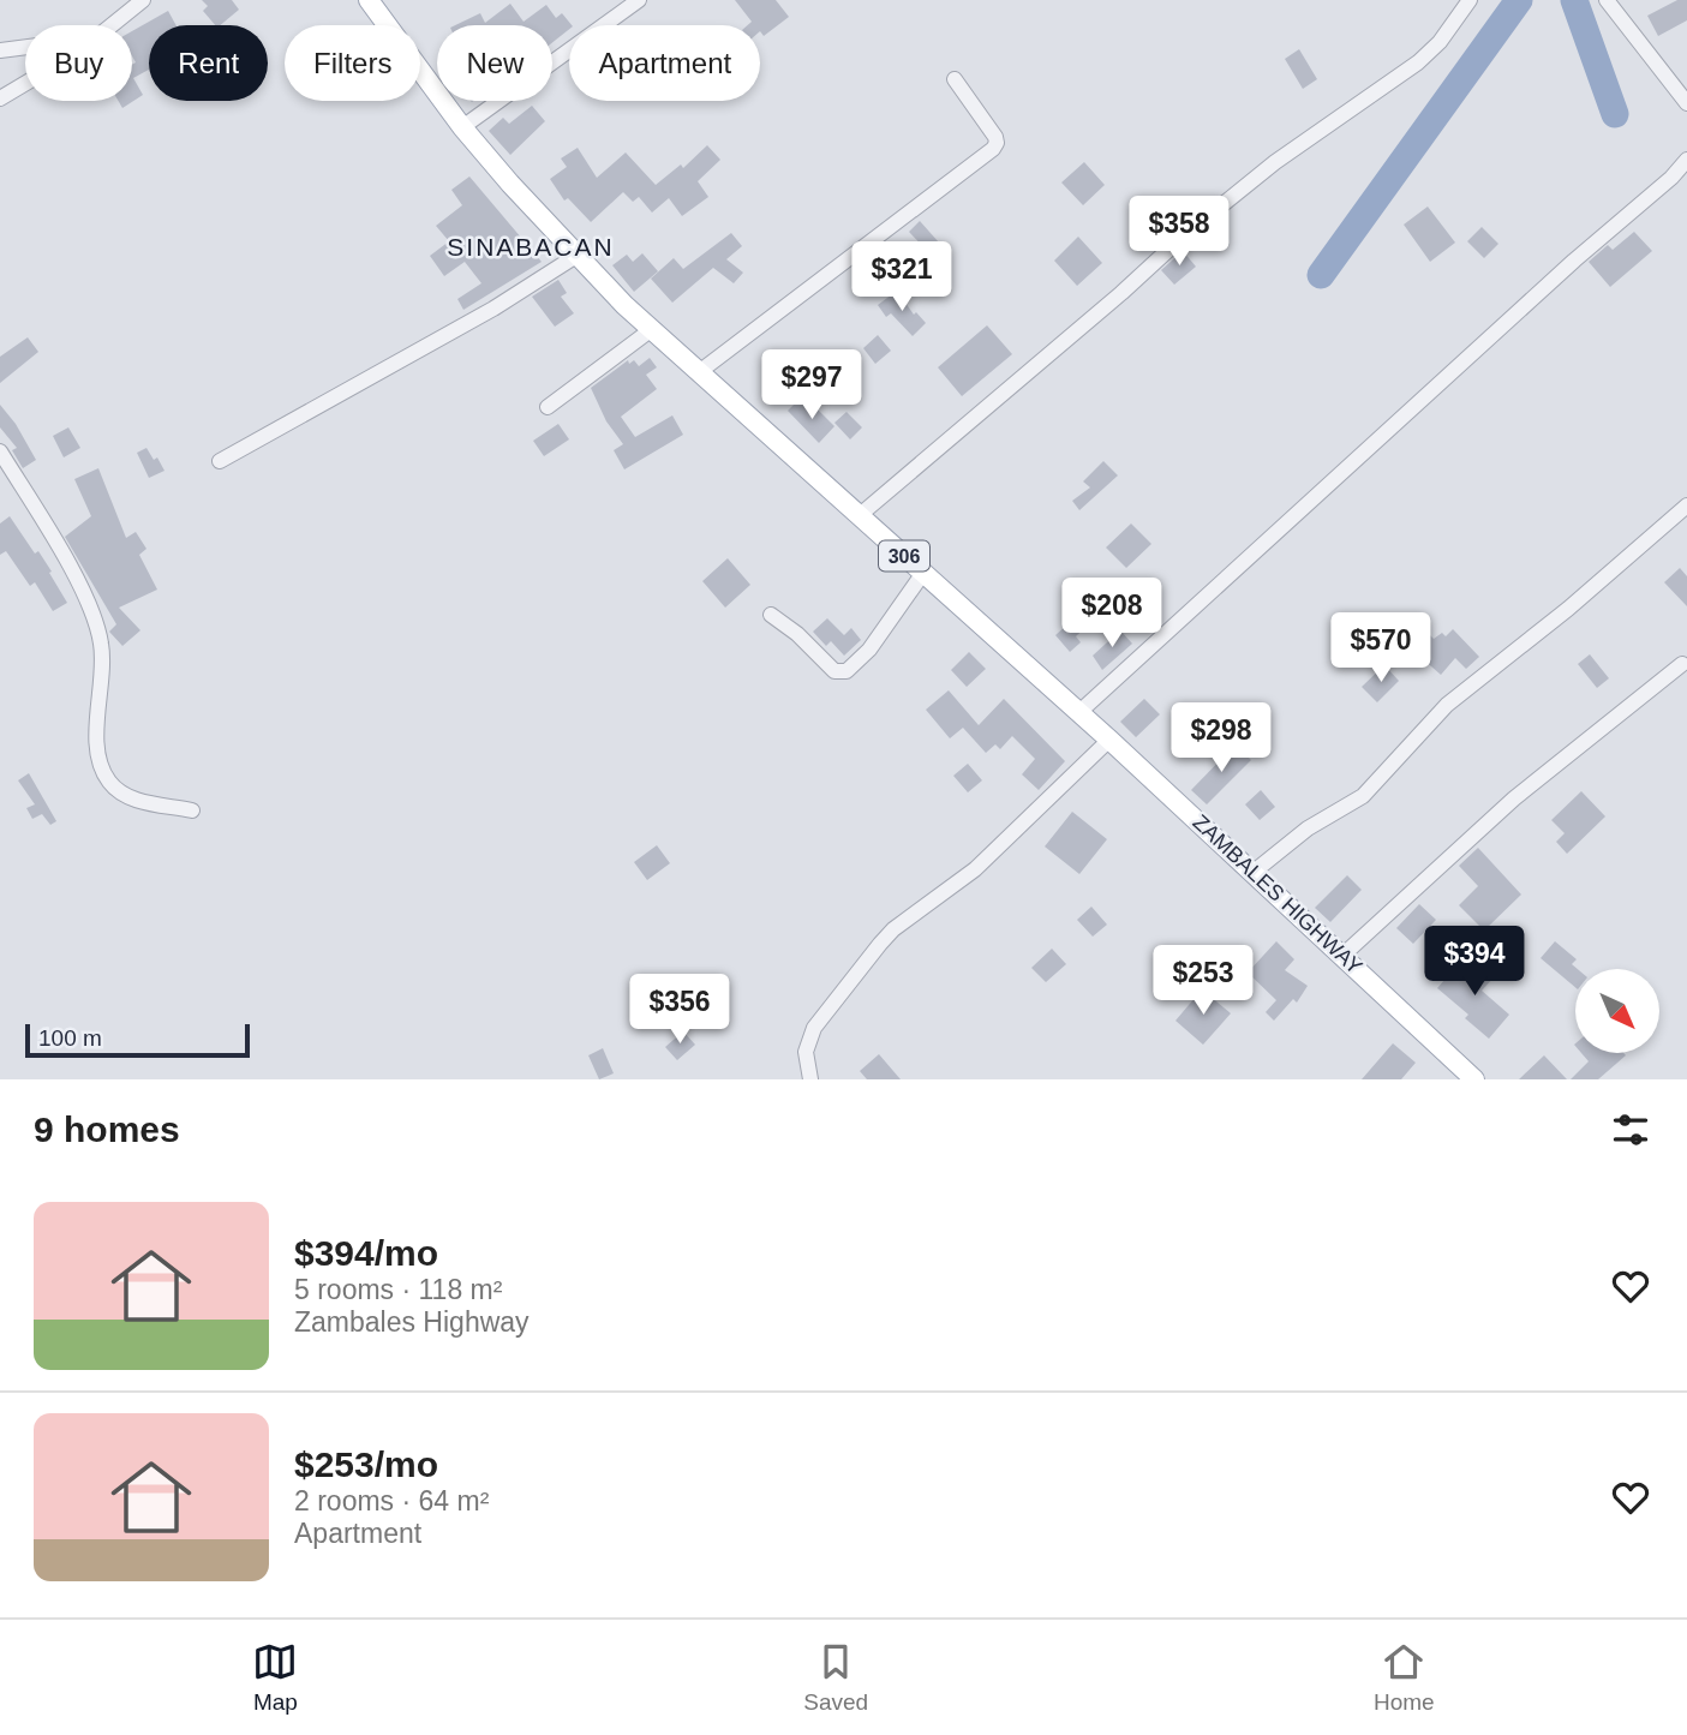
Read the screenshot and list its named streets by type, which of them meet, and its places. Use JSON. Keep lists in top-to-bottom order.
{
  "streets": {
    "main road": ["306", "ZAMBALES HIGHWAY"]
  },
  "districts": ["SINABACAN"],
  "scale_bar": "100 m",
  "north": "bottom right",
  "page": {
    "chip": [
      "Buy",
      "Rent",
      "Filters",
      "New",
      "Apartment"
    ],
    "price": [
      "$358",
      "$321",
      "$297",
      "$208",
      "$570",
      "$298",
      "$394",
      "$253",
      "$356"
    ],
    "scale": "100 m",
    "heading": "9 homes",
    "list": [
      {
        "name": "$394/mo",
        "note": "5 rooms · 118 m² · Zambales Highway"
      },
      {
        "name": "$253/mo",
        "note": "2 rooms · 64 m² · Apartment"
      }
    ],
    "tabs": ["Map", "Saved", "Home"]
  }
}
